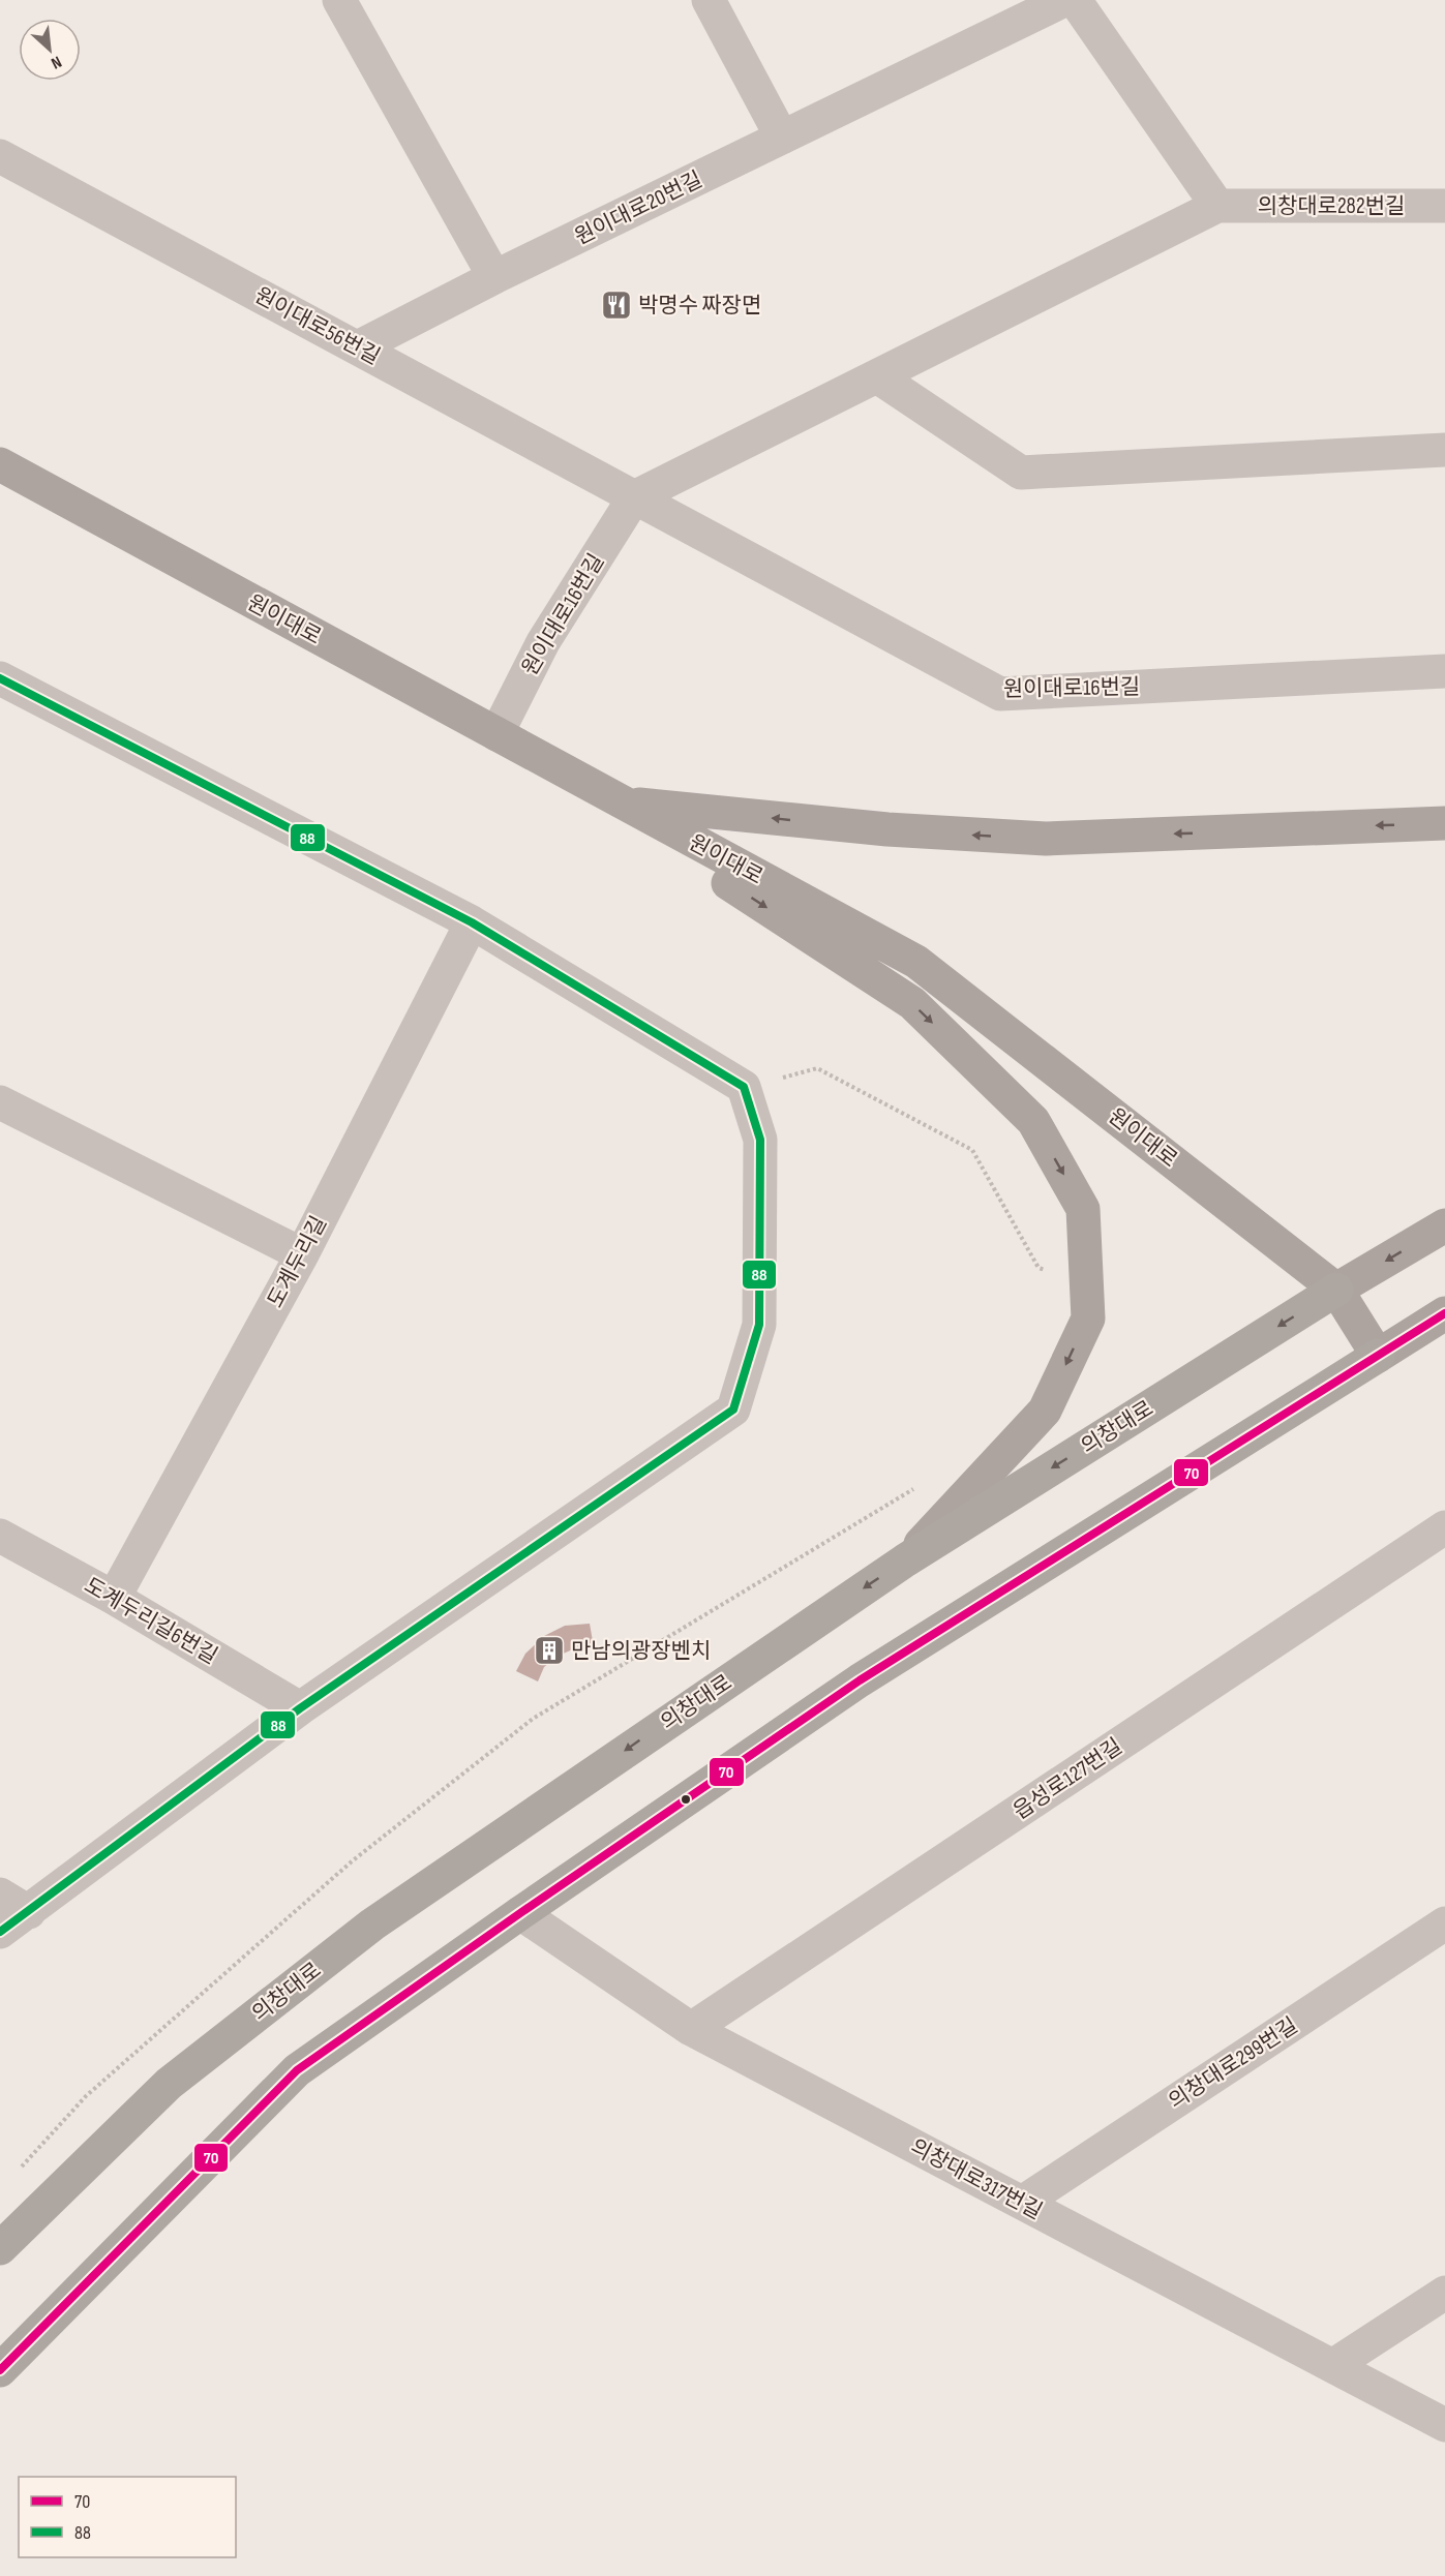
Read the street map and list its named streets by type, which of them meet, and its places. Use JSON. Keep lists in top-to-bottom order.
{
  "streets": {
    "highway": ["의창대로"],
    "main road": ["원이대로"],
    "street": [
      "의창대로282번길",
      "원이대로20번길",
      "원이대로56번길",
      "원이대로16번길",
      "도계두리길",
      "도계두리길6번길",
      "읍성로127번길",
      "의창대로299번길",
      "의창대로317번길"
    ]
  },
  "crossings": [
    ["원이대로20번길", "원이대로56번길"],
    ["원이대로56번길", "원이대로16번길"],
    ["원이대로16번길", "원이대로"],
    ["원이대로", "의창대로"],
    ["도계두리길", "도계두리길6번길"],
    ["읍성로127번길", "의창대로317번길"],
    ["의창대로299번길", "의창대로317번길"]
  ],
  "one_way": ["의창대로"],
  "places": {
    "restaurant": ["박명수 짜장면"],
    "building": ["만남의광장벤치"]
  },
  "lines": ["transit line 88", "transit line 70"],
  "legend": ["70", "88"],
  "north": "bottom right"
}
